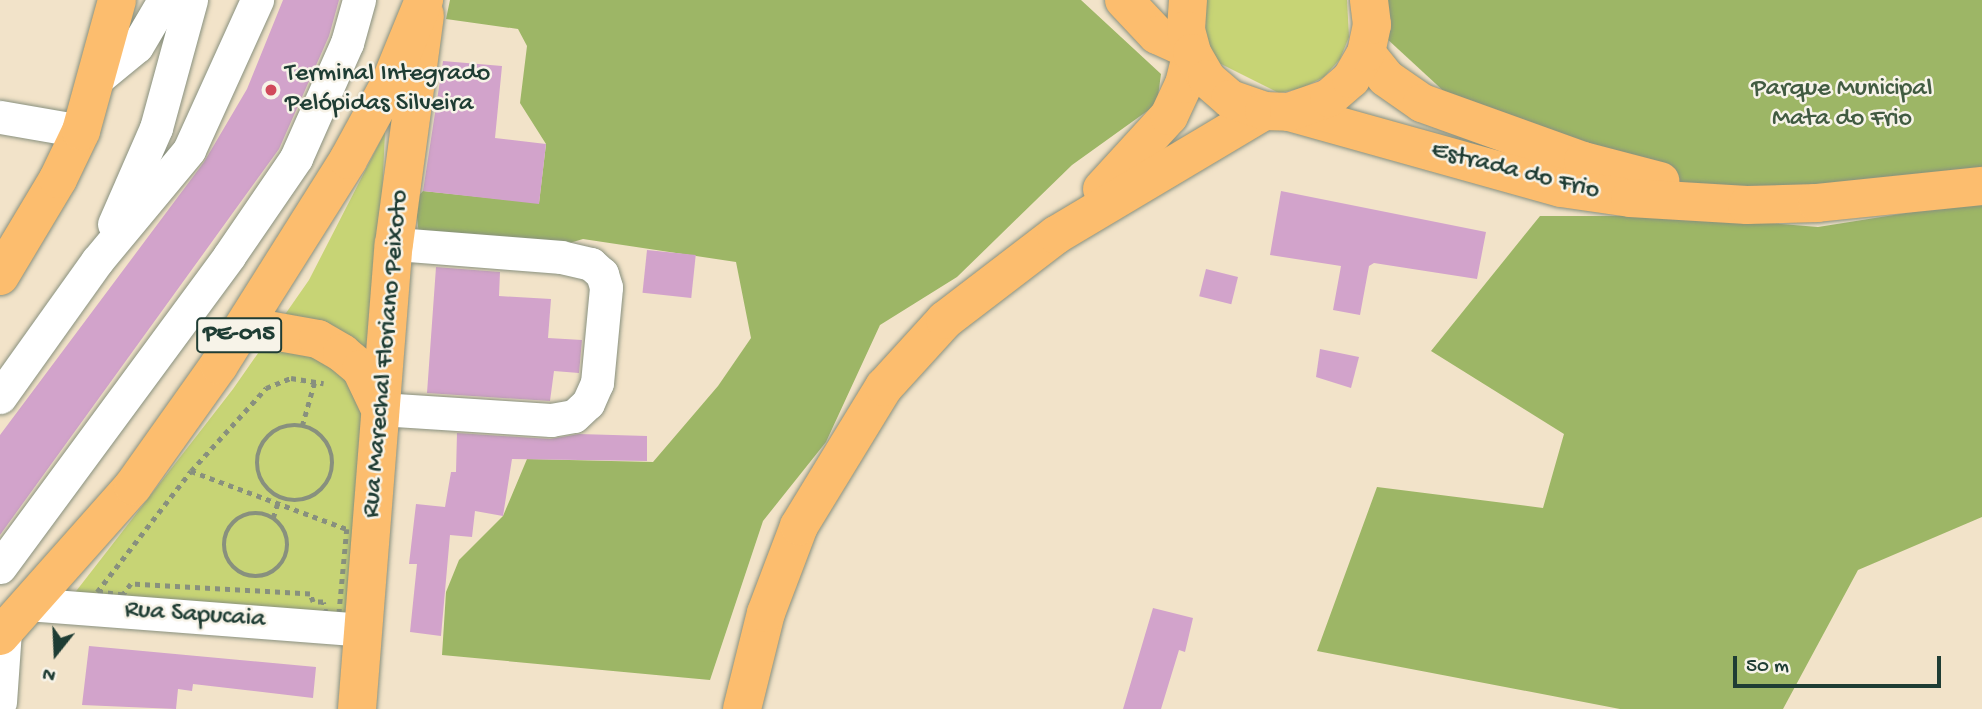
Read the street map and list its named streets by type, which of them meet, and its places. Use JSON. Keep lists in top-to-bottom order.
{
  "streets": {
    "main road": ["Estrada do Frio", "PE-015", "Rua Marechal Floriano Peixoto"],
    "street": ["Rua Sapucaia"]
  },
  "crossings": [
    ["PE-015", "Rua Marechal Floriano Peixoto"],
    ["PE-015", "Rua Sapucaia"],
    ["Rua Marechal Floriano Peixoto", "Rua Sapucaia"]
  ],
  "parks": ["Parque Municipal Mata do Frio"],
  "places": ["Terminal Integrado Pelópidas Silveira"],
  "scale_bar": "50 m",
  "north": "bottom"
}
